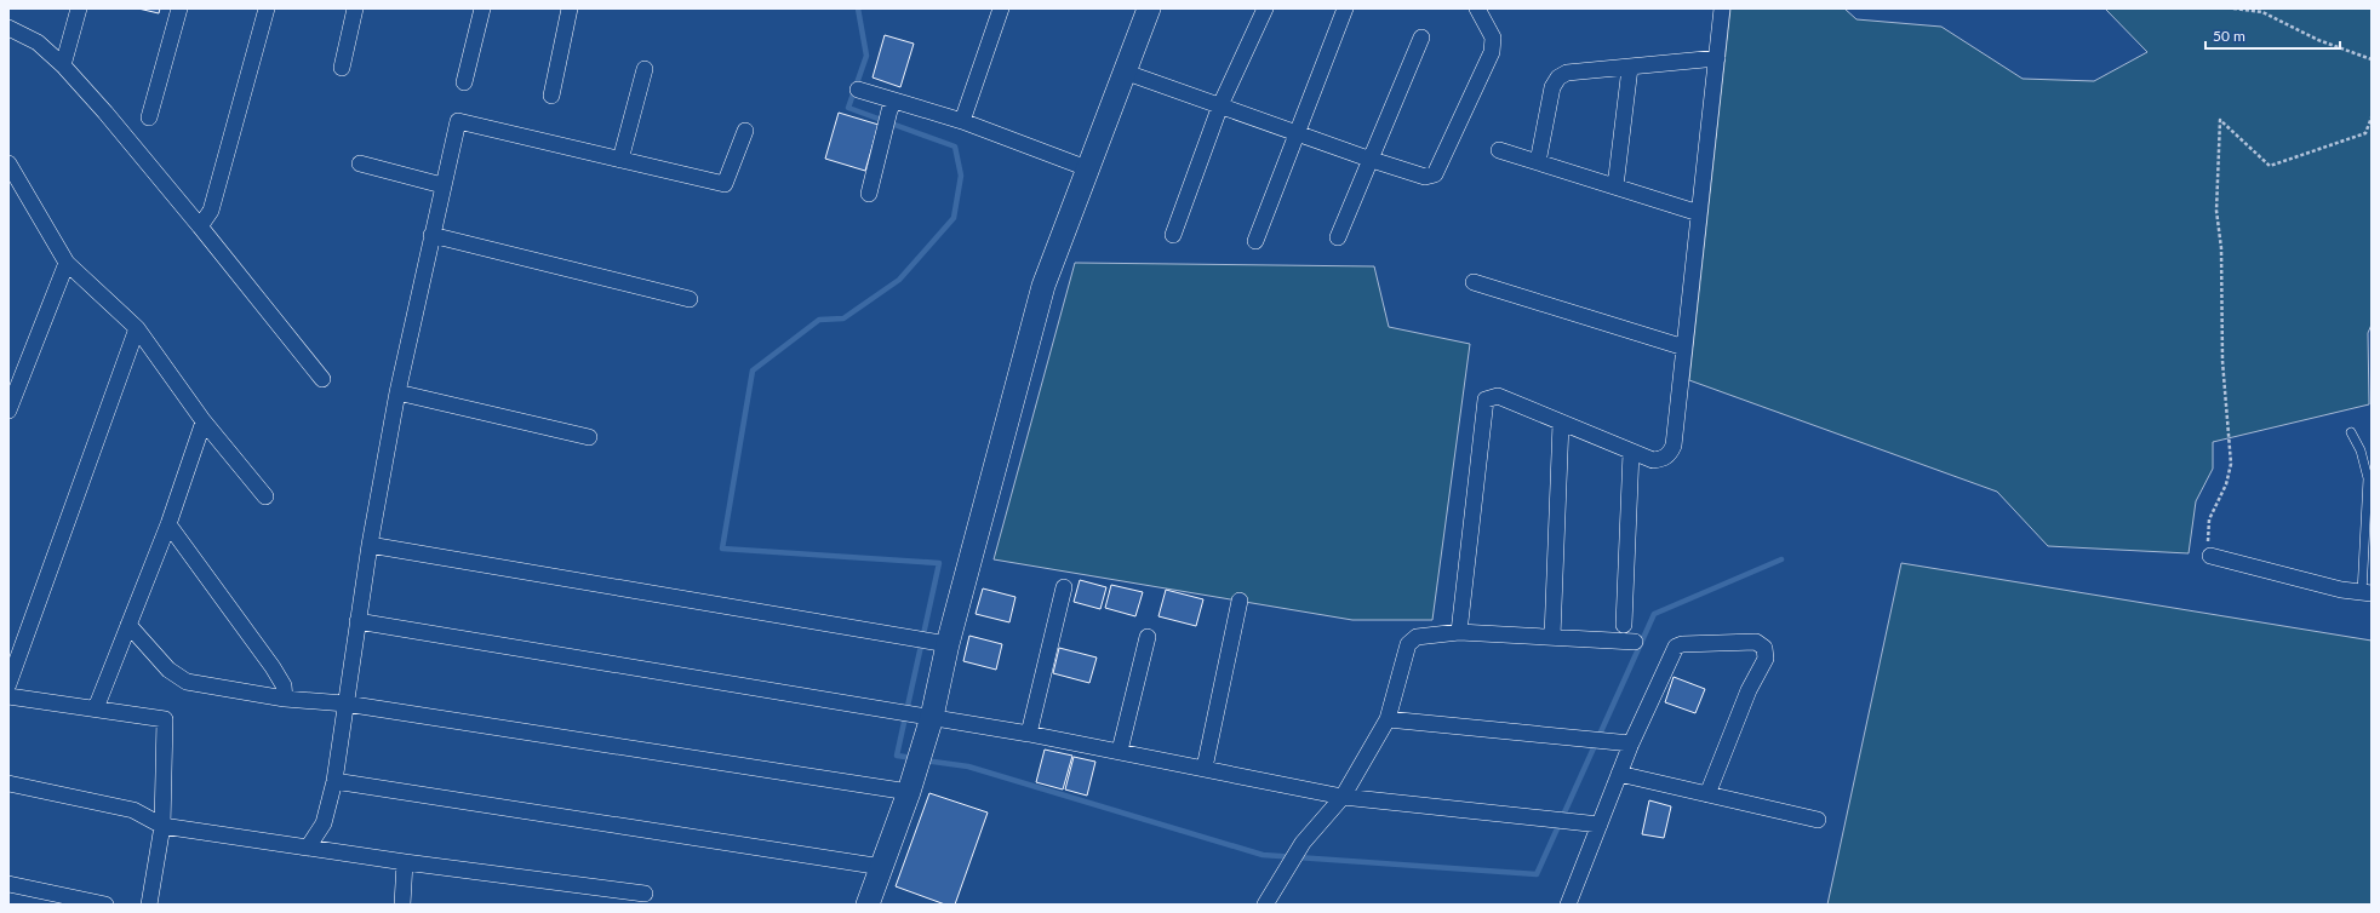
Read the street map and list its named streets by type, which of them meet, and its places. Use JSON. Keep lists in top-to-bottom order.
{
  "scale_bar": "50 m"
}
